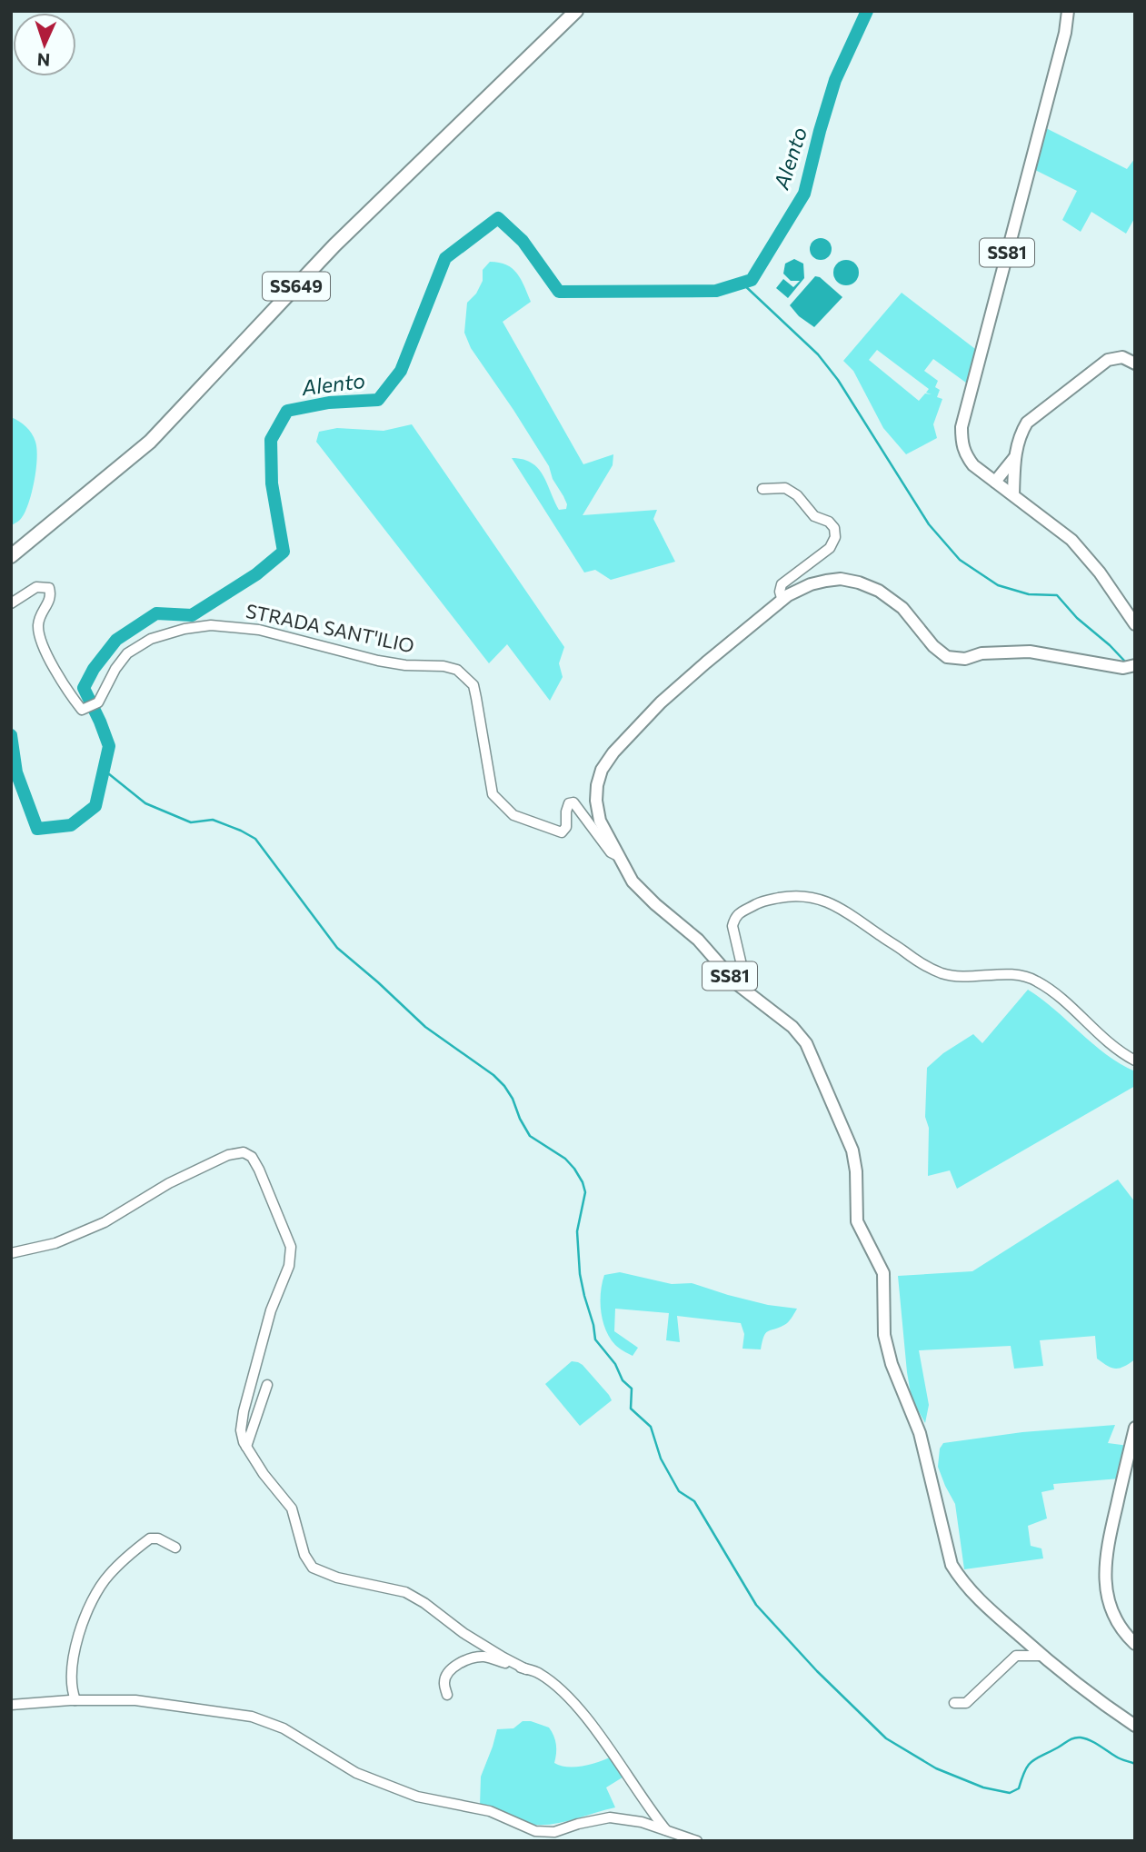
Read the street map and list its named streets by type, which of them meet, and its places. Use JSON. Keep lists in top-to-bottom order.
{
  "streets": {
    "highway": ["SS649"],
    "main road": ["SS81"],
    "street": ["STRADA SANT'ILIO"]
  },
  "crossings": [
    ["SS81", "STRADA SANT'ILIO"]
  ],
  "water": ["Alento"],
  "north": "bottom"
}
